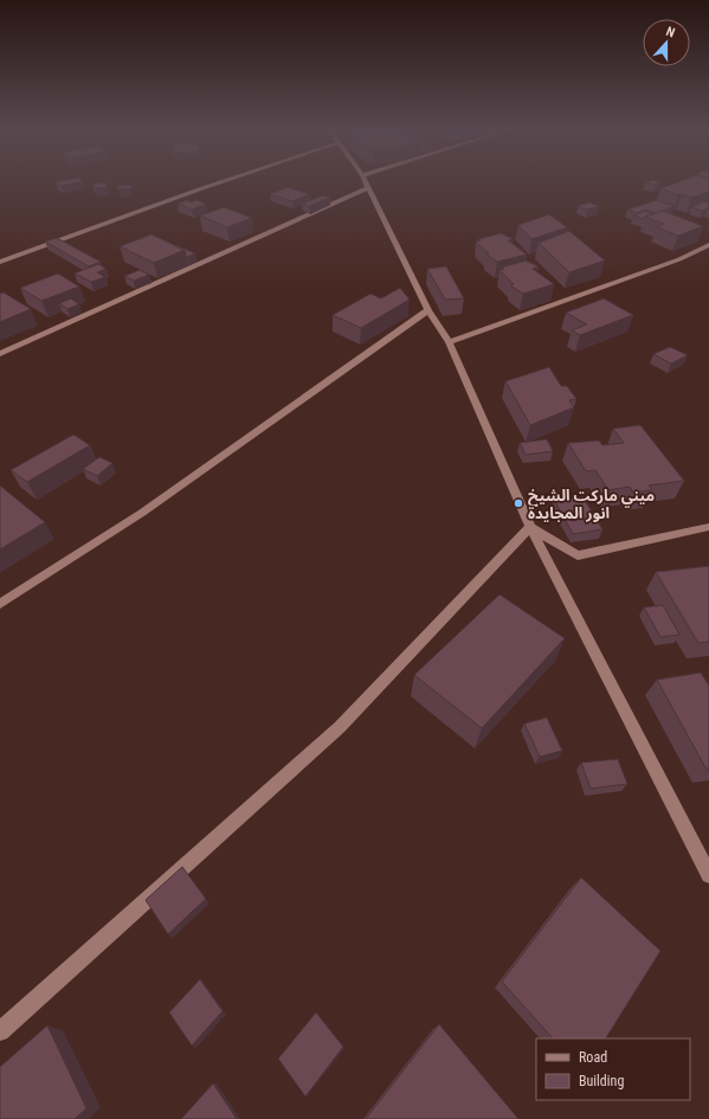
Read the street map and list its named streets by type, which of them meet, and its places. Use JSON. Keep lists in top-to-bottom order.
{
  "places": ["ميني ماركت الشيخ انور المجايدة"],
  "legend": ["Road", "Building"],
  "north": "top"
}
